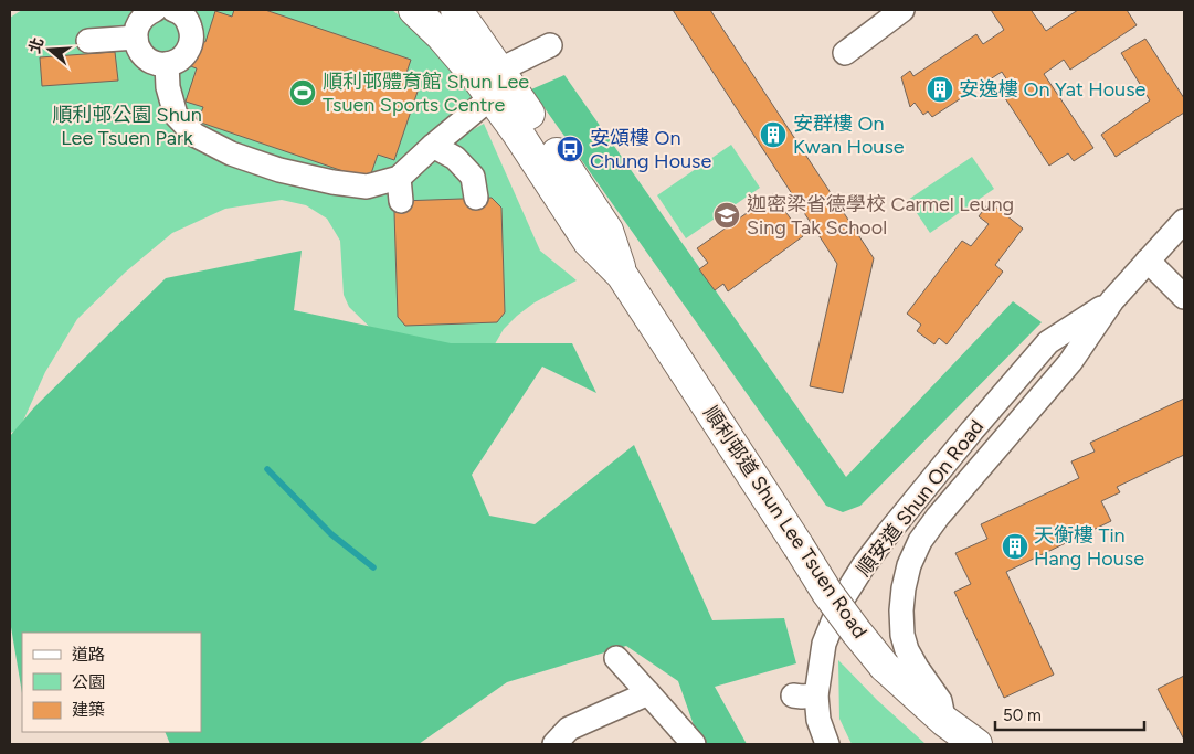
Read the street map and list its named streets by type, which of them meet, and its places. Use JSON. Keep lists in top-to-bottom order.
{
  "streets": {
    "main road": ["順利邨道 Shun Lee Tsuen Road"],
    "street": ["順安道 Shun On Road"]
  },
  "crossings": [
    ["順安道 Shun On Road", "順利邨道 Shun Lee Tsuen Road"]
  ],
  "parks": ["順利邨公園 Shun Lee Tsuen Park"],
  "places": {
    "building": ["安逸樓 On Yat House", "安群樓 On Kwan House", "天衡樓 Tin Hang House"],
    "sports": ["順利邨體育館 Shun Lee Tsuen Sports Centre"],
    "bus stop": ["安頌樓 On Chung House"],
    "school or university": ["迦密梁省德學校 Carmel Leung Sing Tak School"]
  },
  "legend": ["道路", "公園", "建築"],
  "scale_bar": "50 m",
  "north": "left"
}
